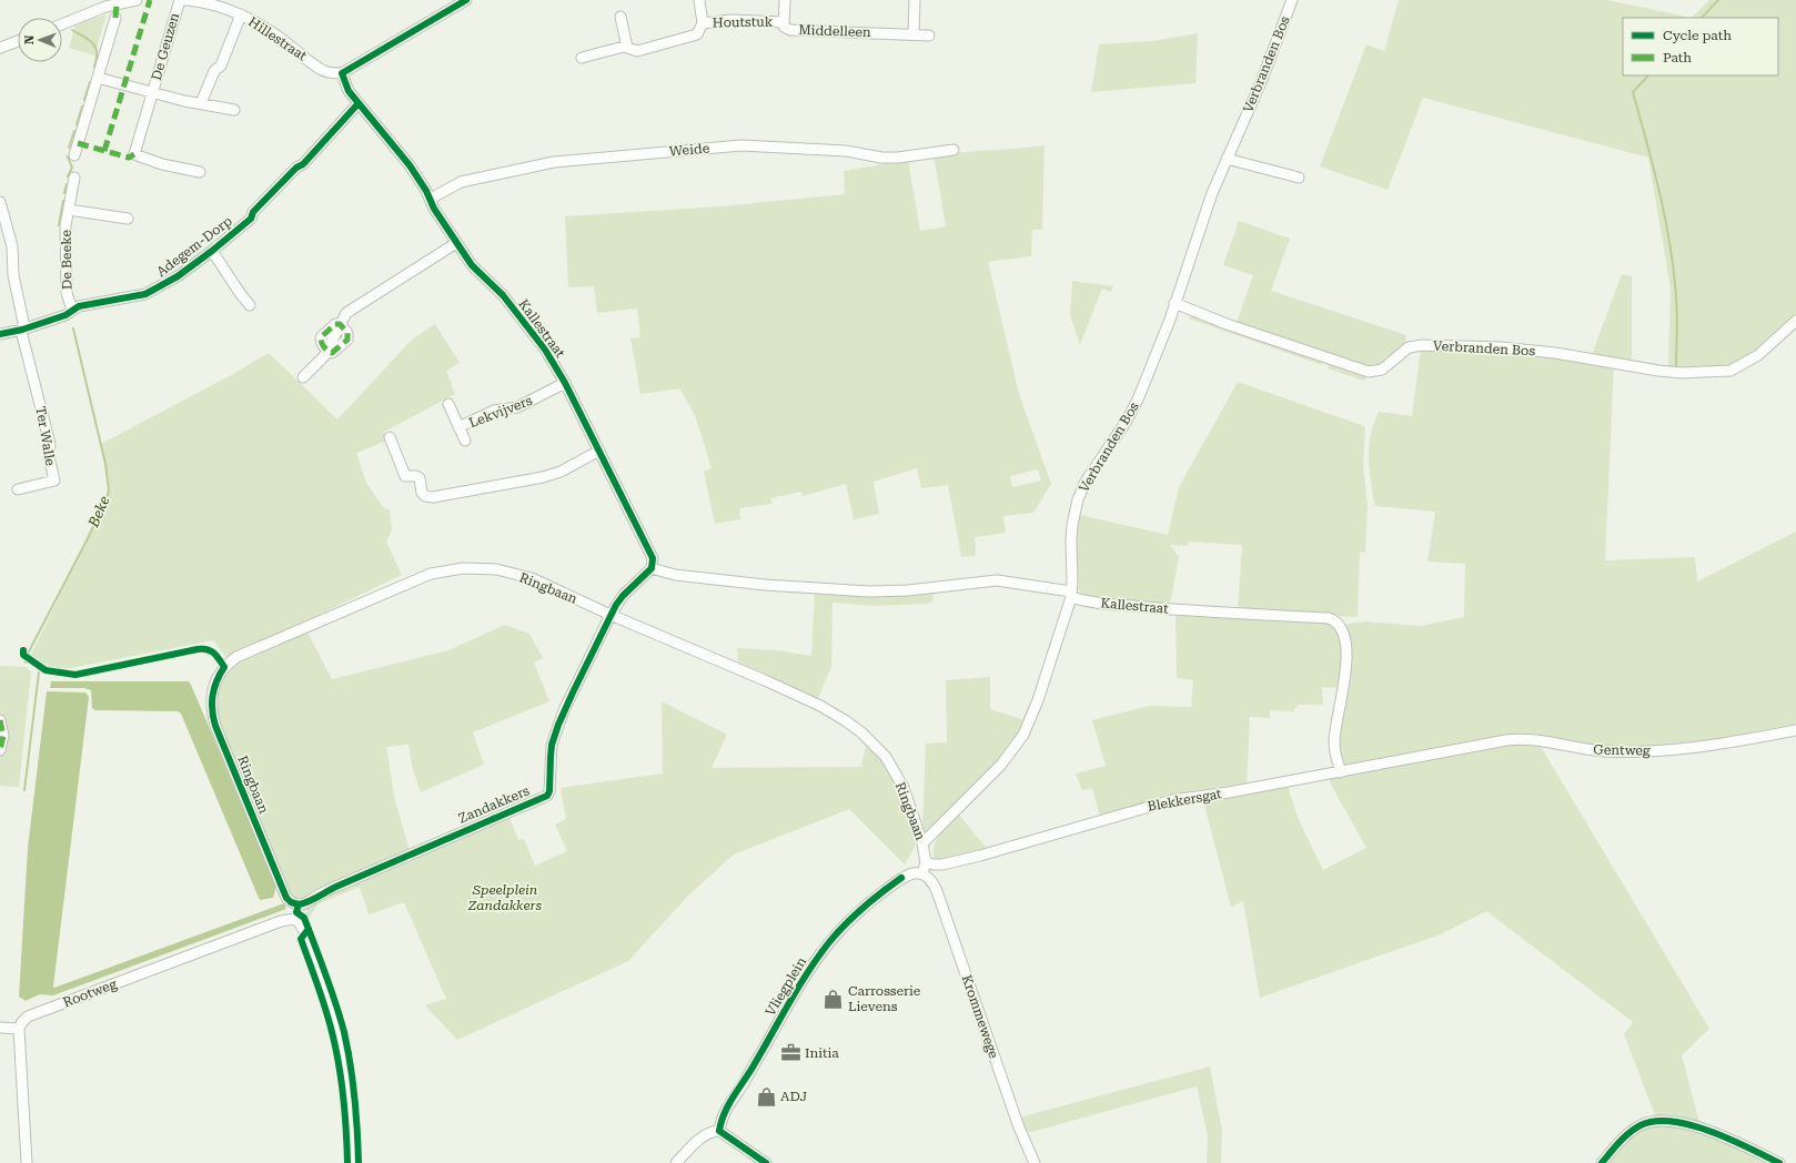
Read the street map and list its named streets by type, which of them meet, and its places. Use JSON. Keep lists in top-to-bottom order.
{
  "streets": {
    "street": [
      "Houtstuk",
      "Middelleen",
      "Hillestraat",
      "De Geuzen",
      "Verbranden Bos",
      "Weide",
      "Adegem-Dorp",
      "De Beeke",
      "Kallestraat",
      "Lekvijvers",
      "Ter Walle",
      "Ringbaan",
      "Gentweg",
      "Blekkersgat",
      "Zandakkers",
      "Vliegplein",
      "Rootweg",
      "Krommewege"
    ]
  },
  "crossings": [
    ["Houtstuk", "Middelleen"],
    ["Hillestraat", "Kallestraat"],
    ["Verbranden Bos", "Kallestraat"],
    ["Weide", "Kallestraat"],
    ["Adegem-Dorp", "De Beeke"],
    ["Adegem-Dorp", "Kallestraat"],
    ["Adegem-Dorp", "Ter Walle"],
    ["Kallestraat", "Lekvijvers"],
    ["Kallestraat", "Blekkersgat"],
    ["Ringbaan", "Blekkersgat"],
    ["Ringbaan", "Zandakkers"],
    ["Ringbaan", "Vliegplein"],
    ["Ringbaan", "Krommewege"],
    ["Gentweg", "Blekkersgat"],
    ["Vliegplein", "Krommewege"]
  ],
  "water": ["Beke"],
  "parks": ["Speelplein Zandakkers"],
  "places": {
    "shop": ["Carrosserie Lievens", "ADJ"],
    "office": ["Initia"]
  },
  "legend": ["Cycle path", "Path"],
  "north": "left"
}
